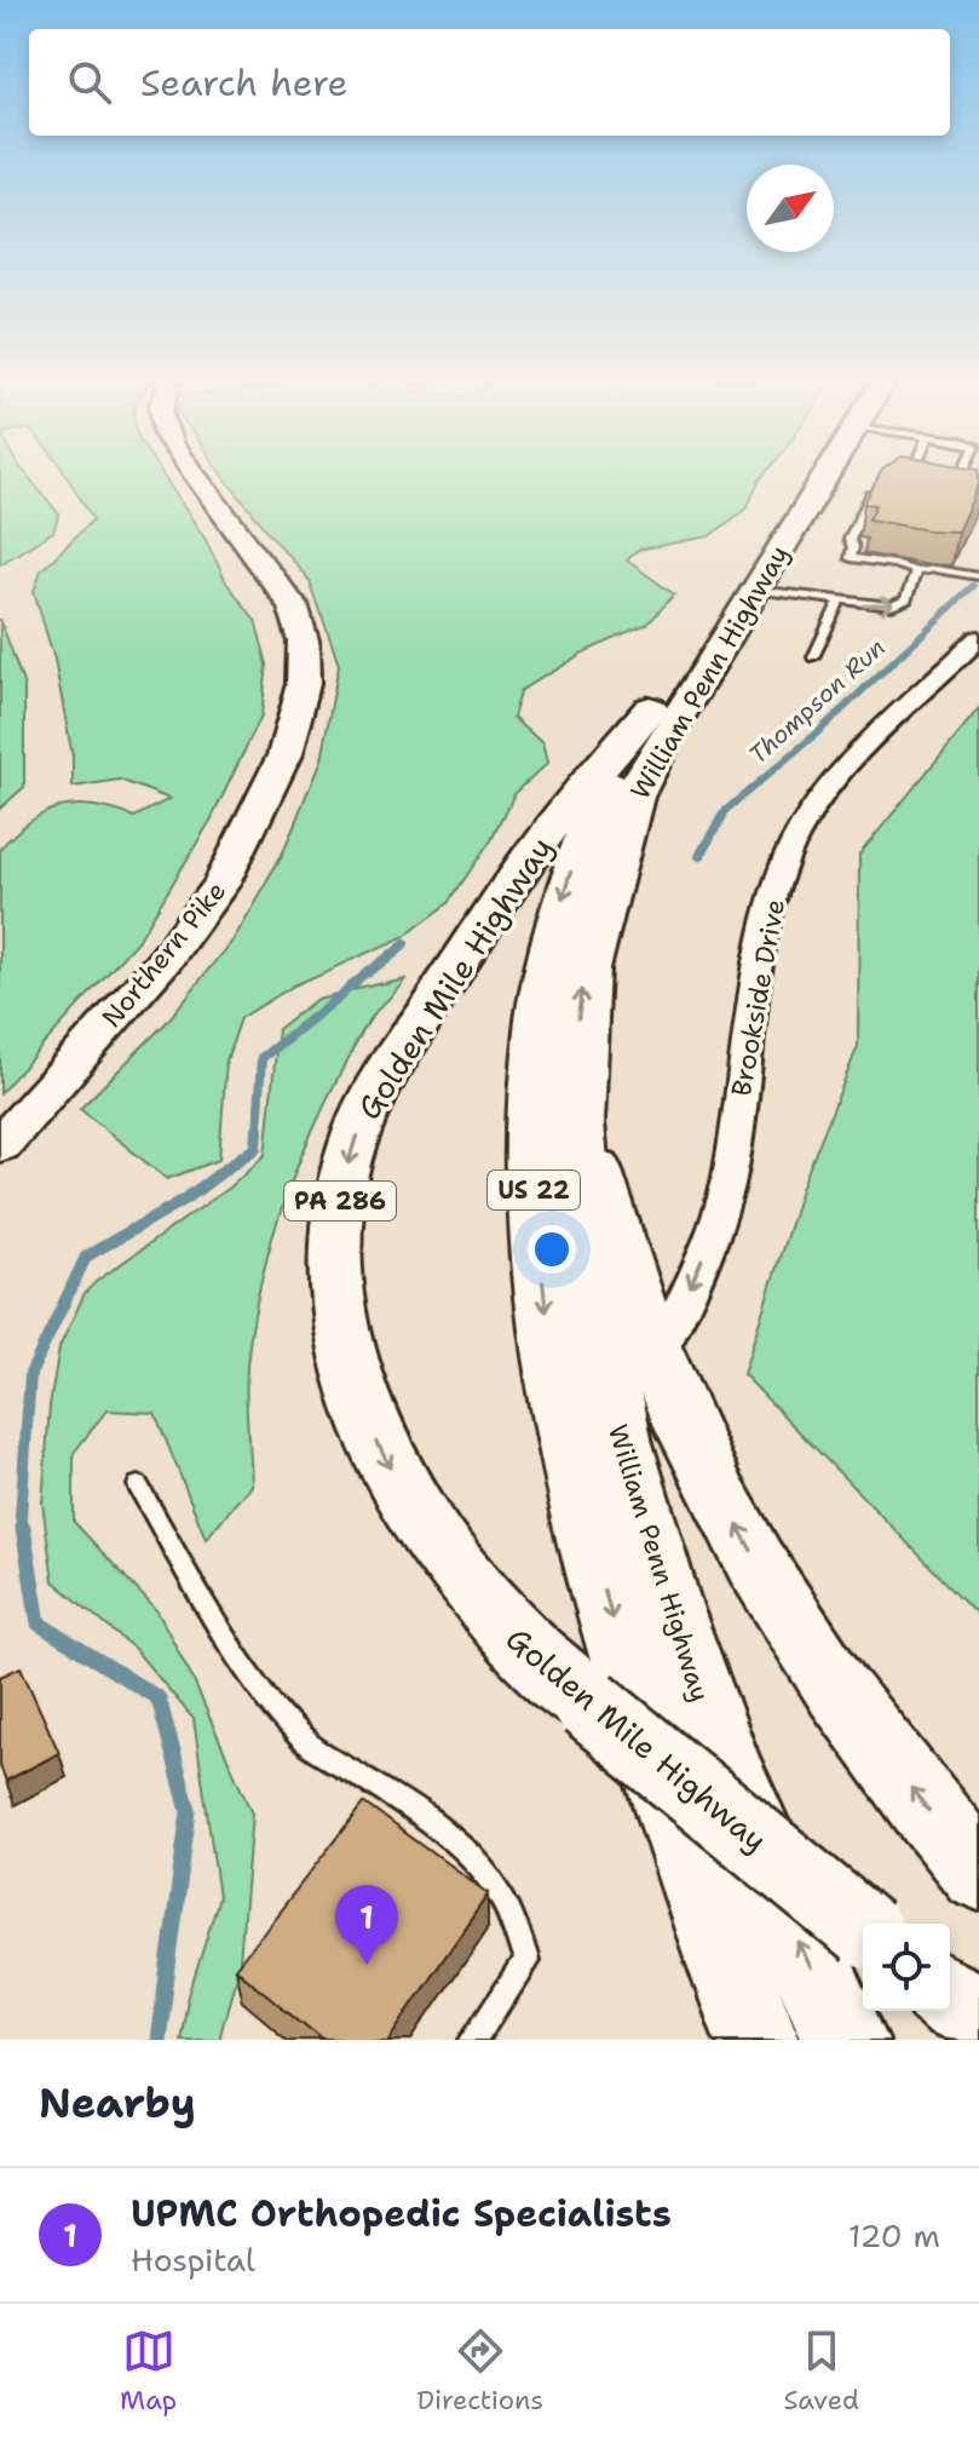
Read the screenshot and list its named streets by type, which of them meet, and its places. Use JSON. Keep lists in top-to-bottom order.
{
  "streets": {
    "highway": ["William Penn Highway", "US 22"],
    "main road": ["Northern Pike", "Golden Mile Highway", "PA 286"],
    "street": ["Brookside Drive"]
  },
  "crossings": [
    ["William Penn Highway", "Golden Mile Highway"]
  ],
  "one_way": ["Brookside Drive"],
  "water": ["Thompson Run"],
  "north": "top right",
  "page": {
    "search": "Search here",
    "pins": "1",
    "heading": "Nearby",
    "list": [
      {
        "mark": "1",
        "name": "UPMC Orthopedic Specialists",
        "note": "Hospital",
        "value": "120 m"
      }
    ],
    "nav": ["Map", "Directions", "Saved"]
  }
}
